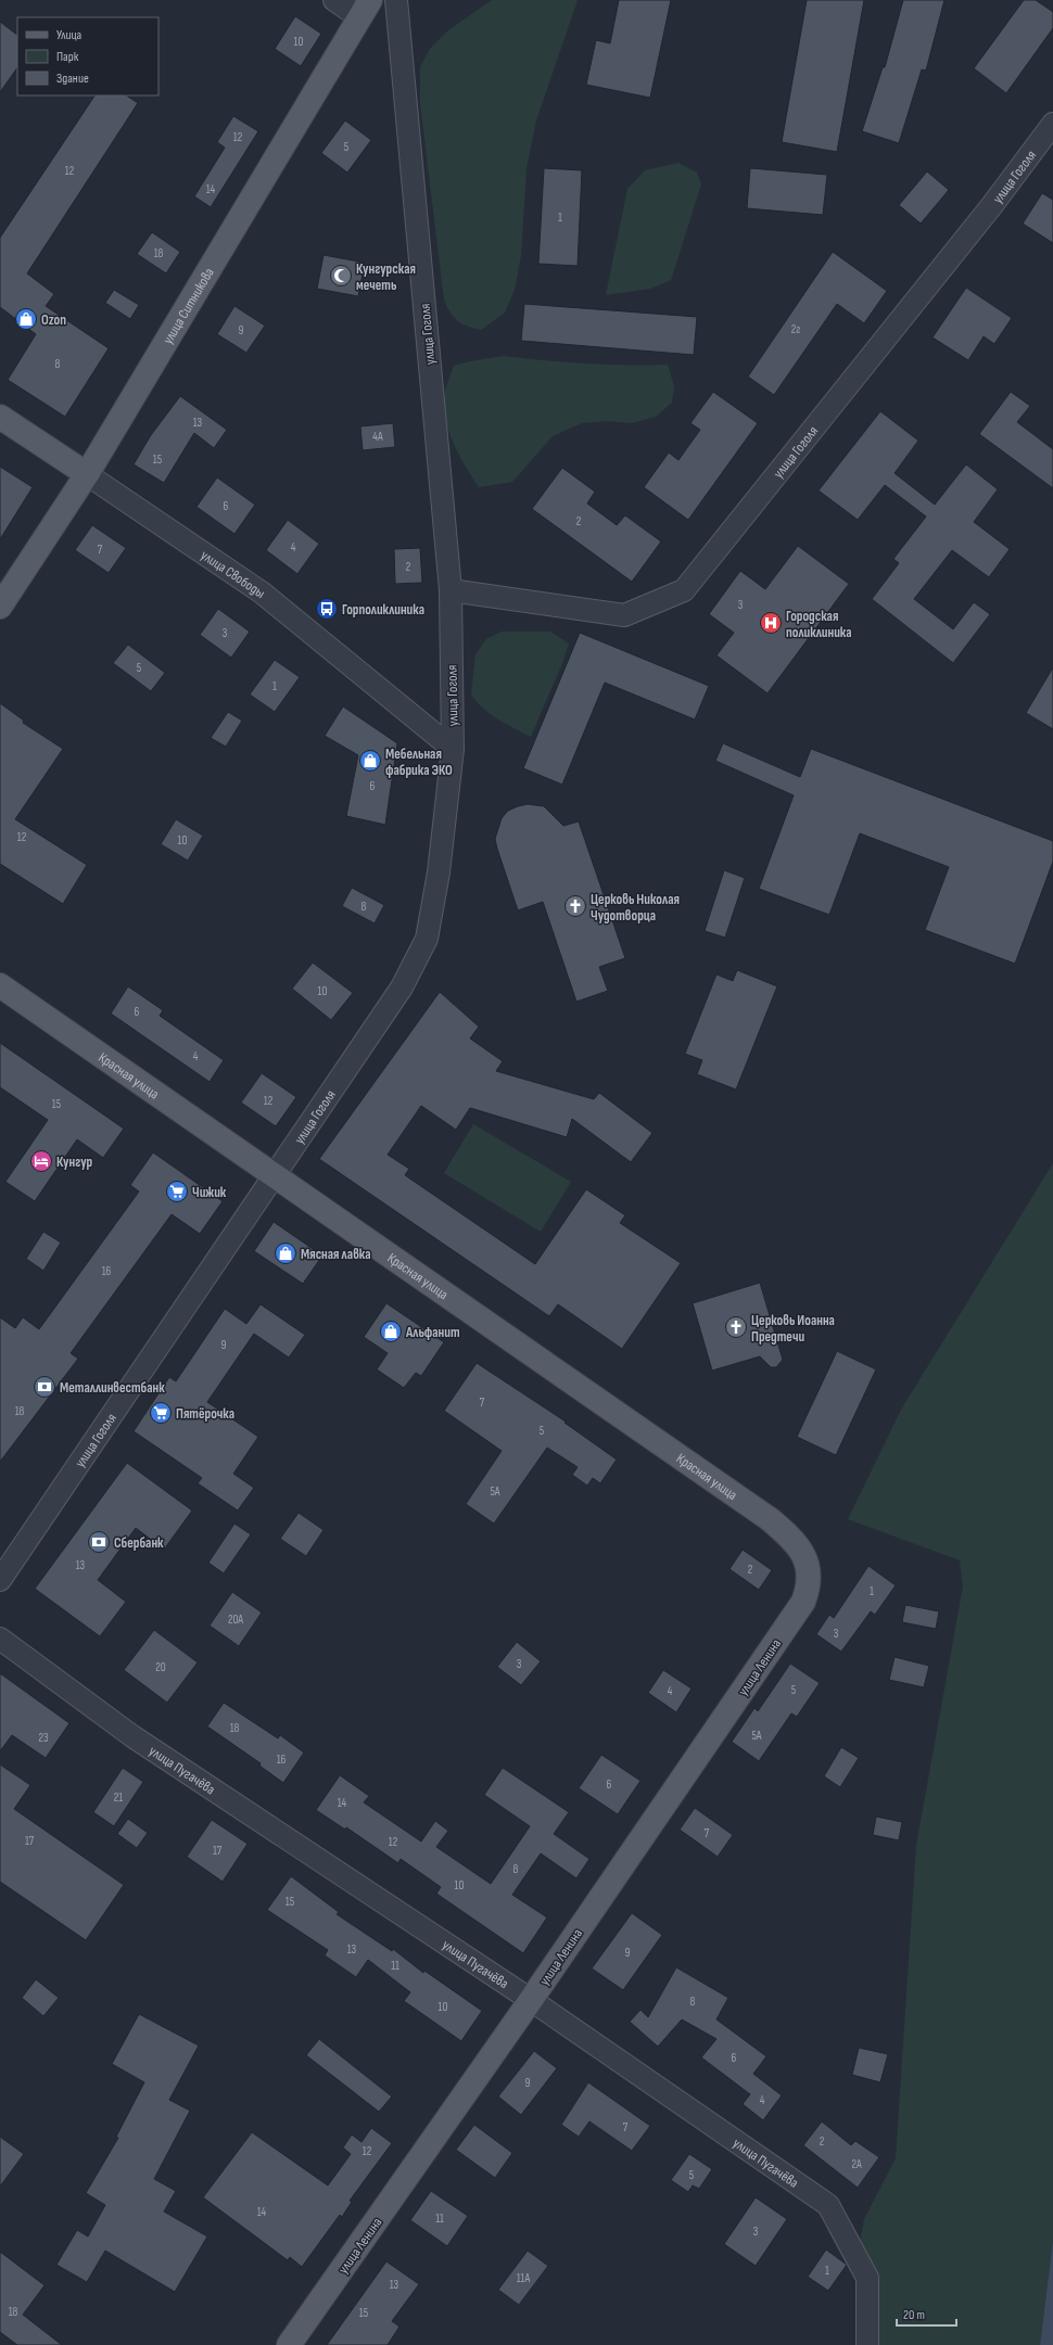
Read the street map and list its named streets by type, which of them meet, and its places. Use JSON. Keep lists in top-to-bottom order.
{
  "streets": {
    "main road": [
      "улица Ситникова",
      "улица Свободы",
      "Красная улица",
      "улица Ленина"
    ],
    "street": ["улица Гоголя", "улица Пугачёва"]
  },
  "crossings": [
    ["улица Гоголя", "улица Свободы"],
    ["улица Гоголя", "Красная улица"],
    ["улица Ситникова", "улица Свободы"],
    ["Красная улица", "улица Ленина"],
    ["улица Ленина", "улица Пугачёва"]
  ],
  "places": {
    "mosque": ["Кунгурская мечеть"],
    "shop": [
      "Ozon",
      "Мебельная фабрика ЭКО",
      "Мясная лавка",
      "Альфанит"
    ],
    "bus stop": ["Горполиклиника"],
    "hospital": ["Городская поликлиника"],
    "church": ["Церковь Николая Чудотворца", "Церковь Иоанна Предтечи"],
    "hotel": ["Кунгур"],
    "supermarket": ["Чижик", "Пятёрочка"],
    "bank": ["Металлинвестбанк", "Сбербанк"]
  },
  "house_numbers": [
    "10",
    "12",
    "5",
    "12",
    "14",
    "1",
    "18",
    "2г",
    "9",
    "8",
    "13",
    "4А",
    "15",
    "6",
    "2",
    "4",
    "7",
    "2",
    "3",
    "3",
    "5",
    "1",
    "6",
    "12",
    "10",
    "8",
    "10",
    "6",
    "4",
    "12",
    "15",
    "16",
    "9",
    "7",
    "18",
    "5",
    "5А",
    "13",
    "2",
    "1",
    "20А",
    "3",
    "3",
    "20",
    "5",
    "4",
    "18",
    "5А",
    "23",
    "16",
    "6",
    "21",
    "14",
    "7",
    "17",
    "12",
    "17",
    "8",
    "10",
    "15",
    "13",
    "9",
    "11",
    "8",
    "10",
    "6",
    "9",
    "4",
    "7",
    "2",
    "12",
    "2А",
    "5",
    "14",
    "11",
    "3",
    "1",
    "11А",
    "13",
    "18",
    "15"
  ],
  "legend": ["Улица", "Парк", "Здание"],
  "scale_bar": "20 m"
}
